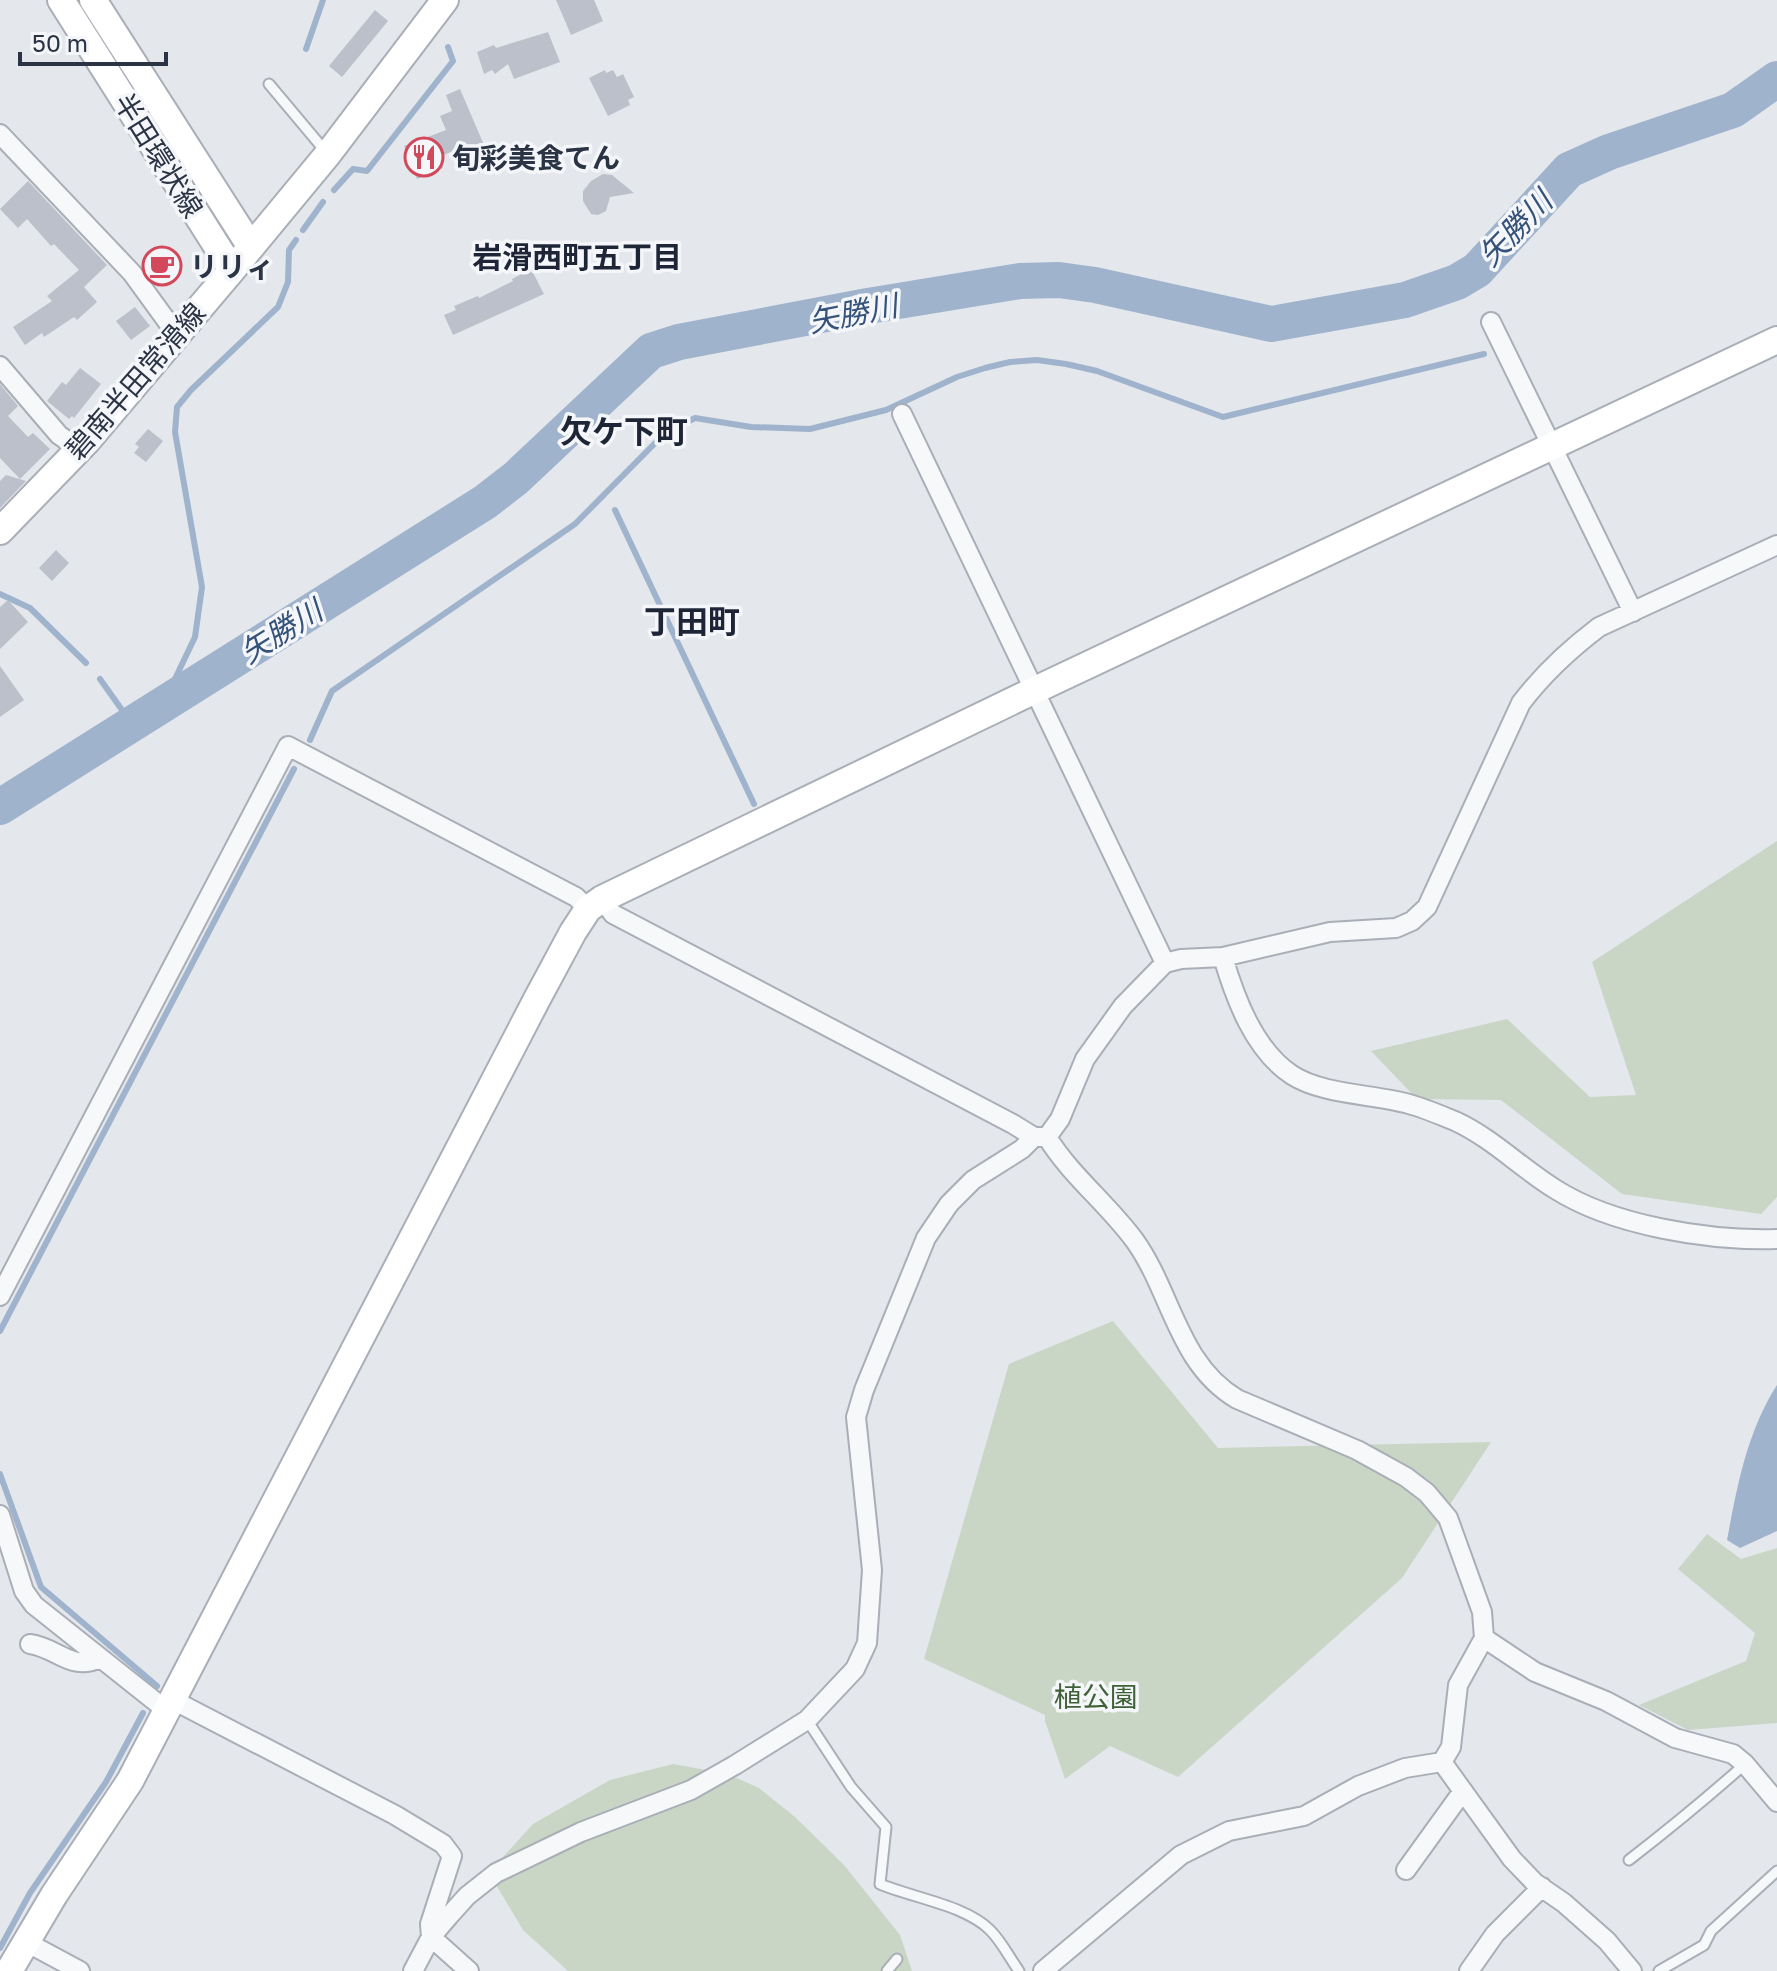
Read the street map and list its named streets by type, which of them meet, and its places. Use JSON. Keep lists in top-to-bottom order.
{
  "streets": {
    "street": ["半田環状線", "碧南半田常滑線"]
  },
  "crossings": [
    ["半田環状線", "碧南半田常滑線"]
  ],
  "districts": ["岩滑西町五丁目", "欠ケ下町", "丁田町"],
  "water": ["矢勝川"],
  "parks": ["植公園"],
  "places": {
    "restaurant": ["旬彩美食てん"],
    "cafe": ["リリィ"]
  },
  "scale_bar": "50 m"
}
